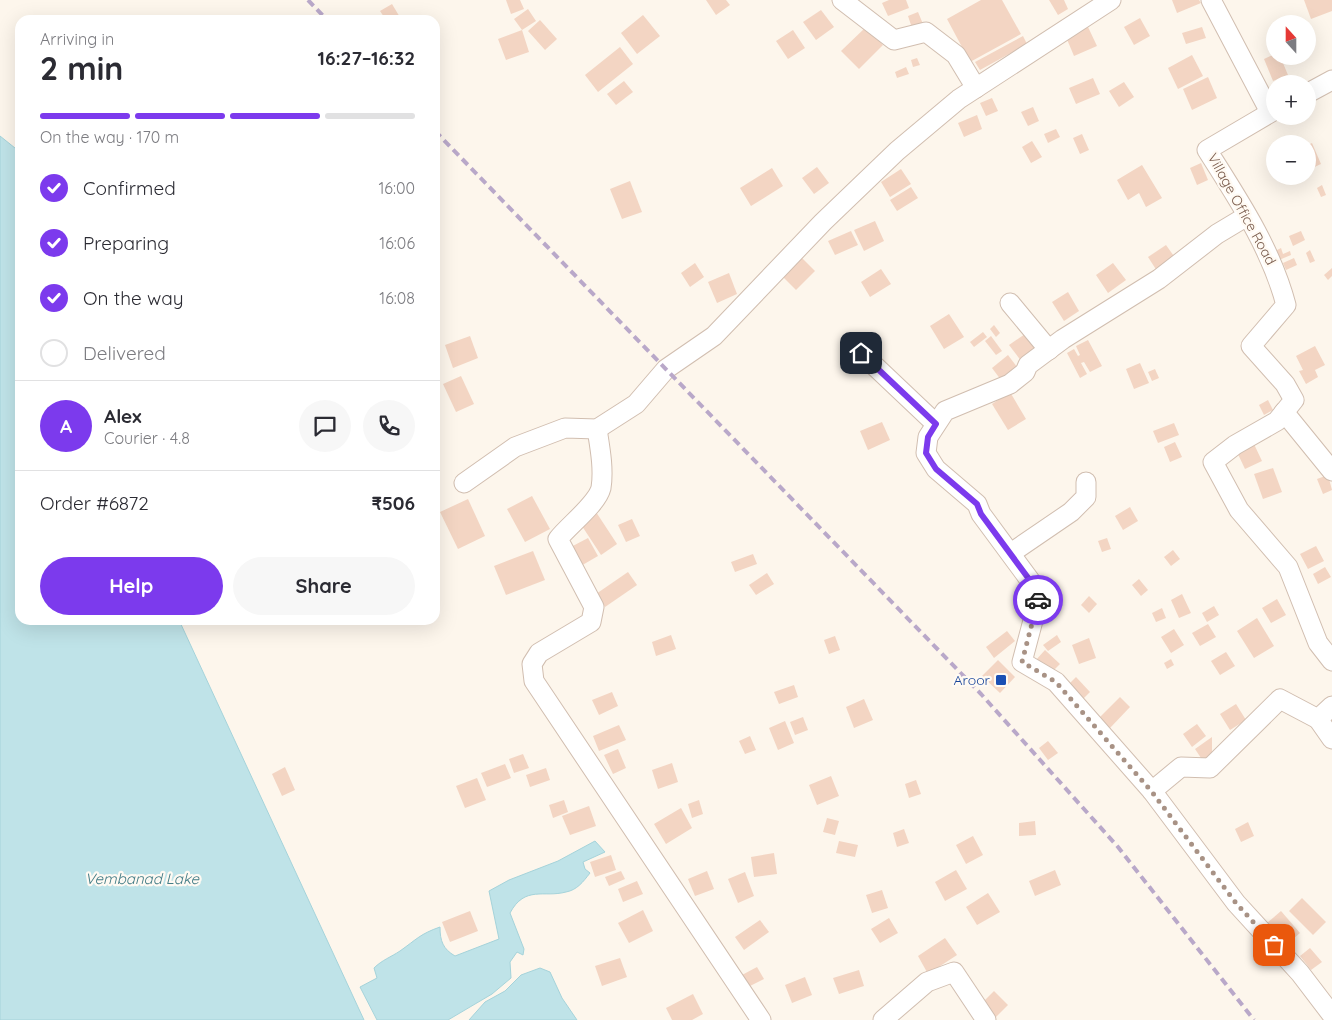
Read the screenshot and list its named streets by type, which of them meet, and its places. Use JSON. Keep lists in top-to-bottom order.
{
  "streets": {
    "street": ["Village Office Road"]
  },
  "water": ["Vembanad Lake"],
  "places": {
    "transit": ["Aroor"]
  },
  "north": "top",
  "page": {
    "map_buttons": ["+", "−"],
    "heading": ["2 min", "Arriving in", "16:27–16:32"],
    "panel": [
      "Alex",
      "Courier · 4.8",
      "Order #6872",
      "₹506"
    ],
    "bar": "On the way · 170 m",
    "list": [
      ["Confirmed", "16:00"],
      ["Preparing", "16:06"],
      ["On the way", "16:08"],
      "Delivered"
    ],
    "round": "A",
    "buttons": ["Help", "Share"]
  }
}
